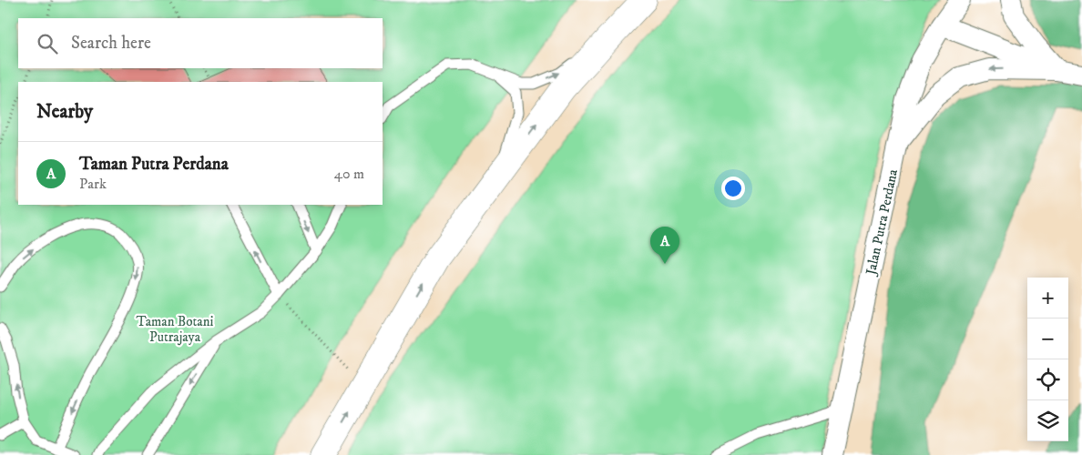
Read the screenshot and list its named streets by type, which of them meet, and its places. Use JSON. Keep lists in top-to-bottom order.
{
  "streets": {
    "street": ["Jalan Putra Perdana"]
  },
  "parks": ["Taman Botani Putrajaya"],
  "page": {
    "search": "Search here",
    "heading": "Nearby",
    "list": [
      {
        "mark": "A",
        "name": "Taman Putra Perdana",
        "note": "Park",
        "value": "40 m"
      }
    ],
    "pins": "A",
    "map_buttons": ["+", "−"]
  }
}
